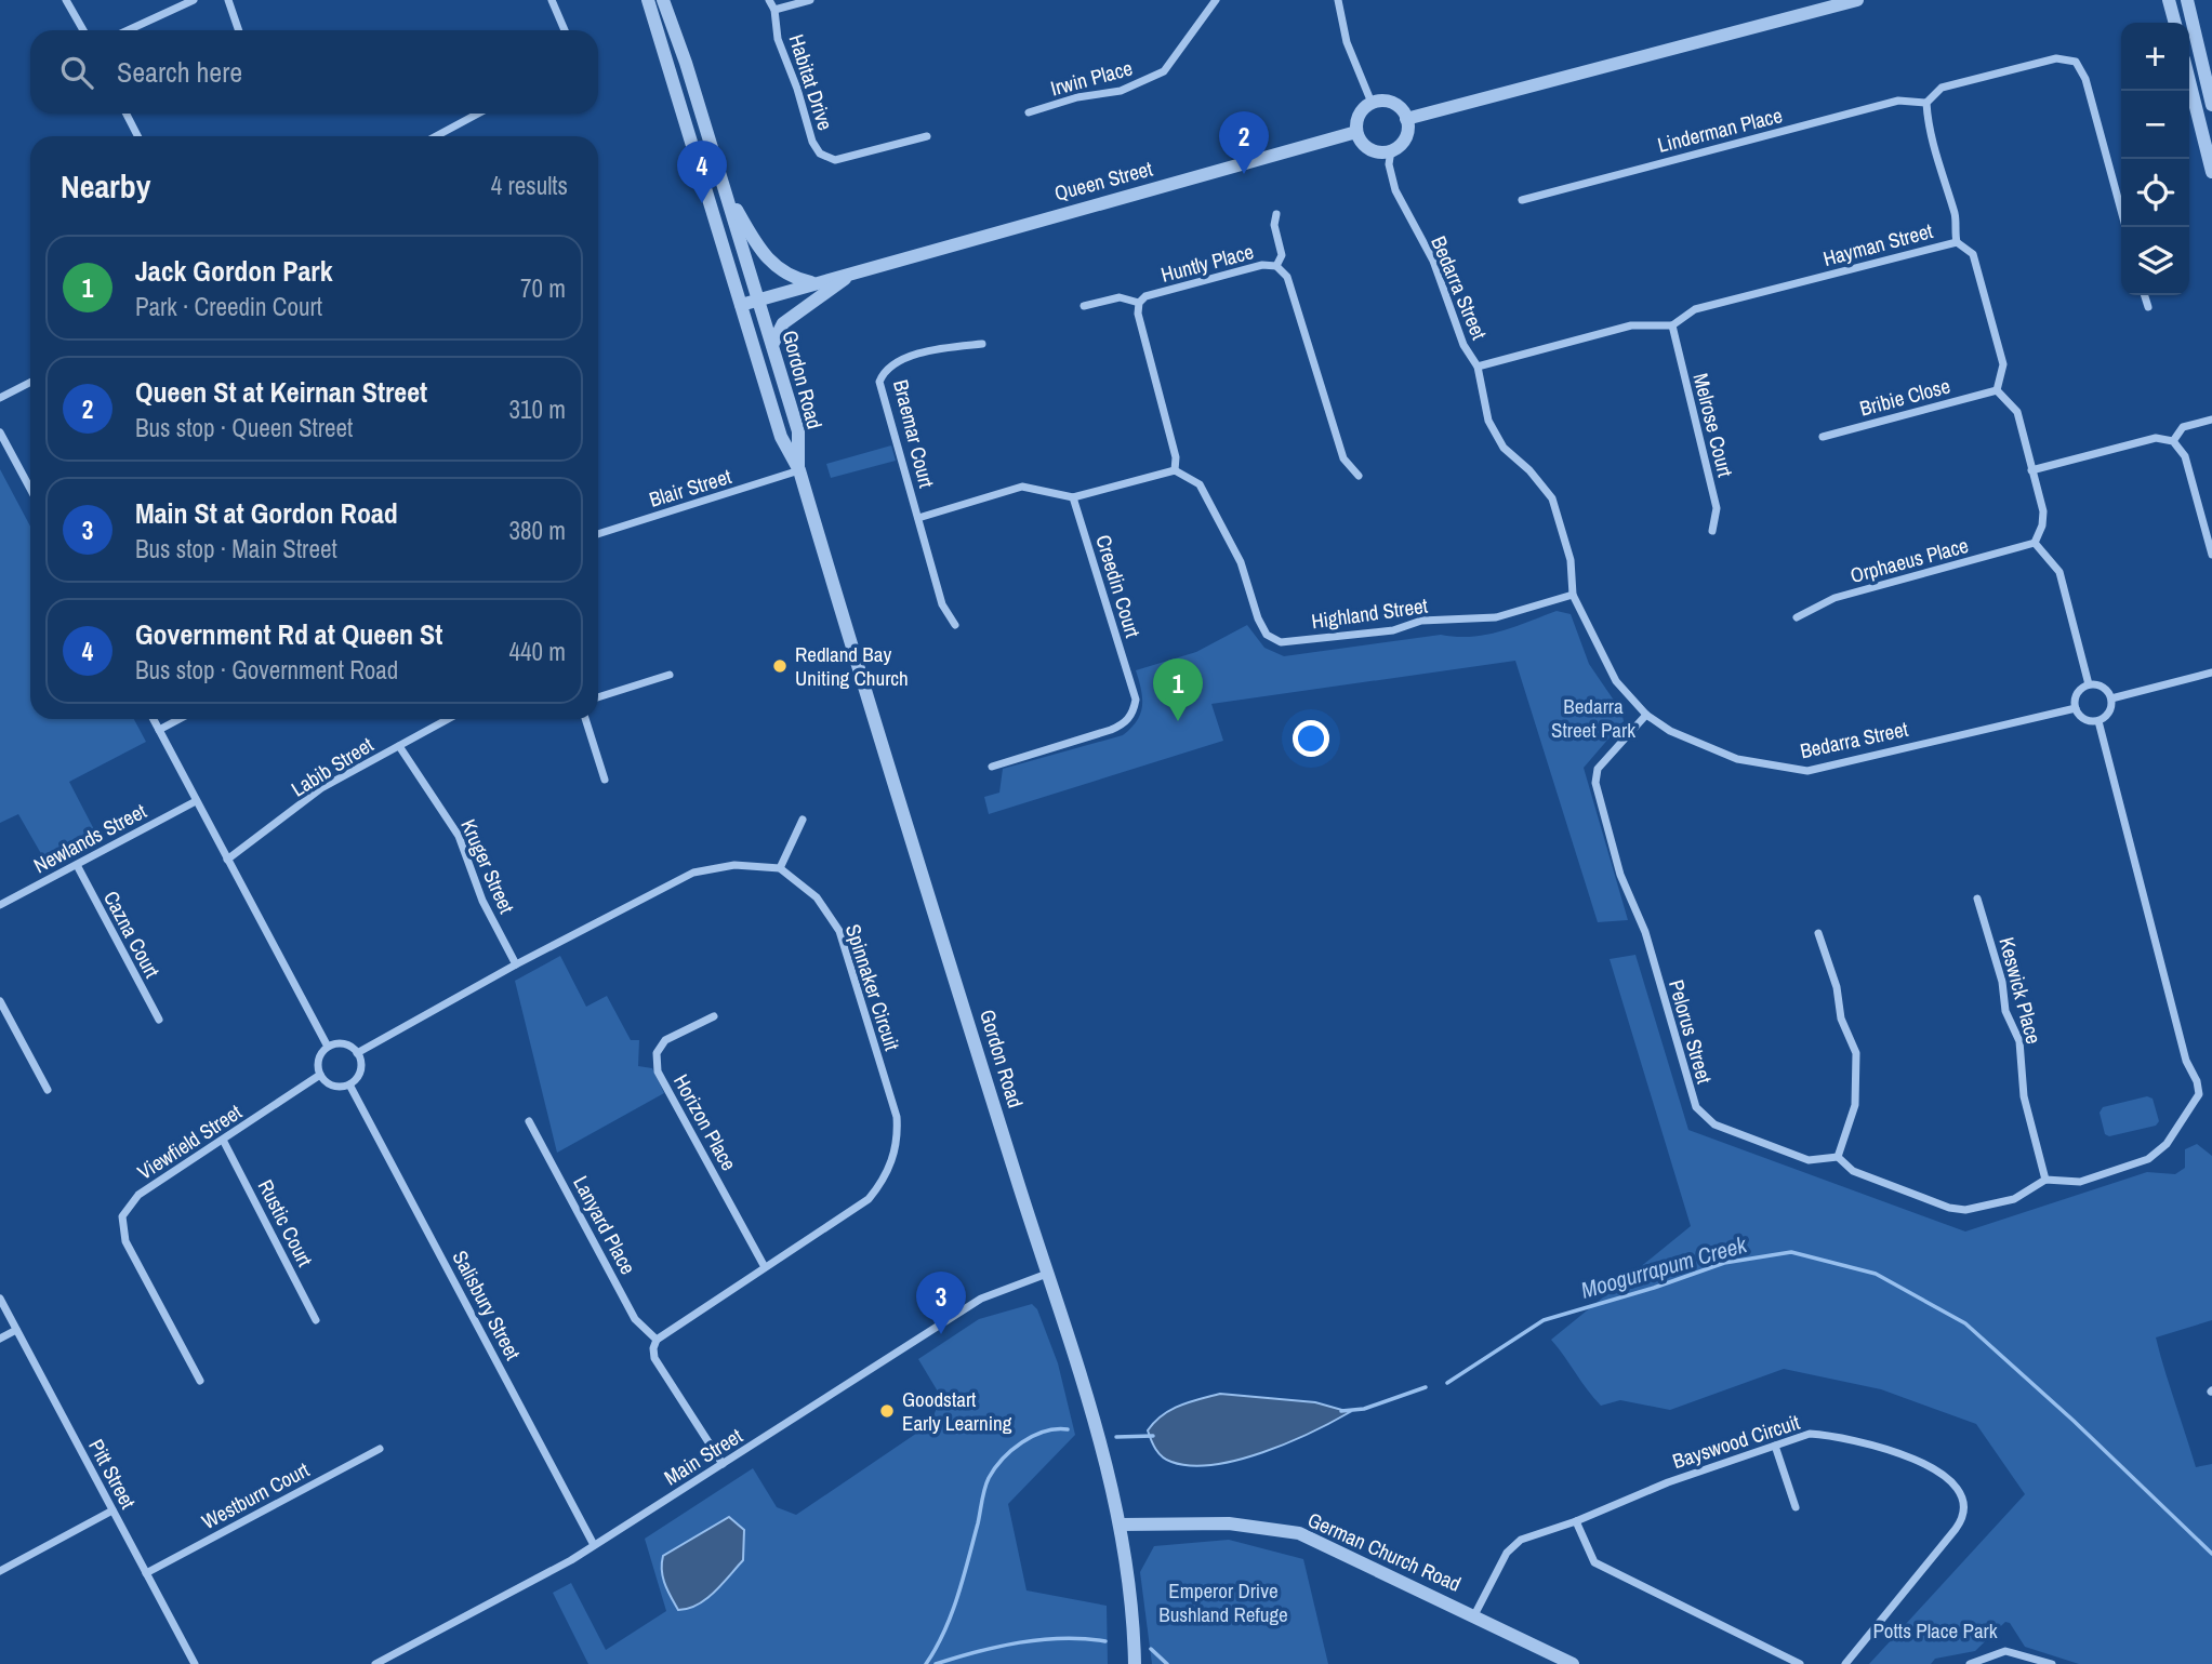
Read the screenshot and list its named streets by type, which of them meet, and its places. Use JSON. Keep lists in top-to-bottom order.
{
  "streets": {
    "street": [
      "Irwin Place",
      "Habitat Drive",
      "Linderman Place",
      "Queen Street",
      "Hayman Street",
      "Huntly Place",
      "Bedarra Street",
      "Gordon Road",
      "Bribie Close",
      "Melrose Court",
      "Braemar Court",
      "Blair Street",
      "Orphaeus Place",
      "Creedin Court",
      "Highland Street",
      "Labib Street",
      "Newlands Street",
      "Kruger Street",
      "Cazna Court",
      "Spinnaker Circuit",
      "Keswick Place",
      "Pelorus Street",
      "Horizon Place",
      "Viewfield Street",
      "Rustic Court",
      "Lanyard Place",
      "Salisbury Street",
      "Bayswood Circuit",
      "Main Street",
      "Pitt Street",
      "Westburn Court",
      "German Church Road"
    ]
  },
  "crossings": [
    ["Queen Street", "Bedarra Street"],
    ["Queen Street", "Gordon Road"],
    ["Hayman Street", "Bribie Close"],
    ["Hayman Street", "Melrose Court"],
    ["Huntly Place", "Highland Street"],
    ["Bedarra Street", "Highland Street"],
    ["Bedarra Street", "Pelorus Street"],
    ["Gordon Road", "Blair Street"],
    ["Gordon Road", "Main Street"],
    ["Gordon Road", "German Church Road"],
    ["Labib Street", "Kruger Street"],
    ["Newlands Street", "Cazna Court"],
    ["Spinnaker Circuit", "Horizon Place"],
    ["Spinnaker Circuit", "Lanyard Place"],
    ["Viewfield Street", "Rustic Court"],
    ["Viewfield Street", "Salisbury Street"],
    ["Salisbury Street", "Main Street"],
    ["Bayswood Circuit", "German Church Road"],
    ["Pitt Street", "Westburn Court"]
  ],
  "water": ["Moogurrapum Creek"],
  "parks": ["Bedarra Street Park", "Emperor Drive Bushland Refuge", "Potts Place Park"],
  "places": ["Redland Bay Uniting Church", "Goodstart Early Learning"],
  "page": {
    "map_buttons": ["+", "−"],
    "search": "Search here",
    "pins": [
      "2",
      "4",
      "1",
      "3"
    ],
    "heading": ["Nearby", "4 results"],
    "list": [
      {
        "mark": "1",
        "name": "Jack Gordon Park",
        "note": "Park · Creedin Court",
        "value": "70 m"
      },
      {
        "mark": "2",
        "name": "Queen St at Keirnan Street",
        "note": "Bus stop · Queen Street",
        "value": "310 m"
      },
      {
        "mark": "3",
        "name": "Main St at Gordon Road",
        "note": "Bus stop · Main Street",
        "value": "380 m"
      },
      {
        "mark": "4",
        "name": "Government Rd at Queen St",
        "note": "Bus stop · Government Road",
        "value": "440 m"
      }
    ]
  }
}
